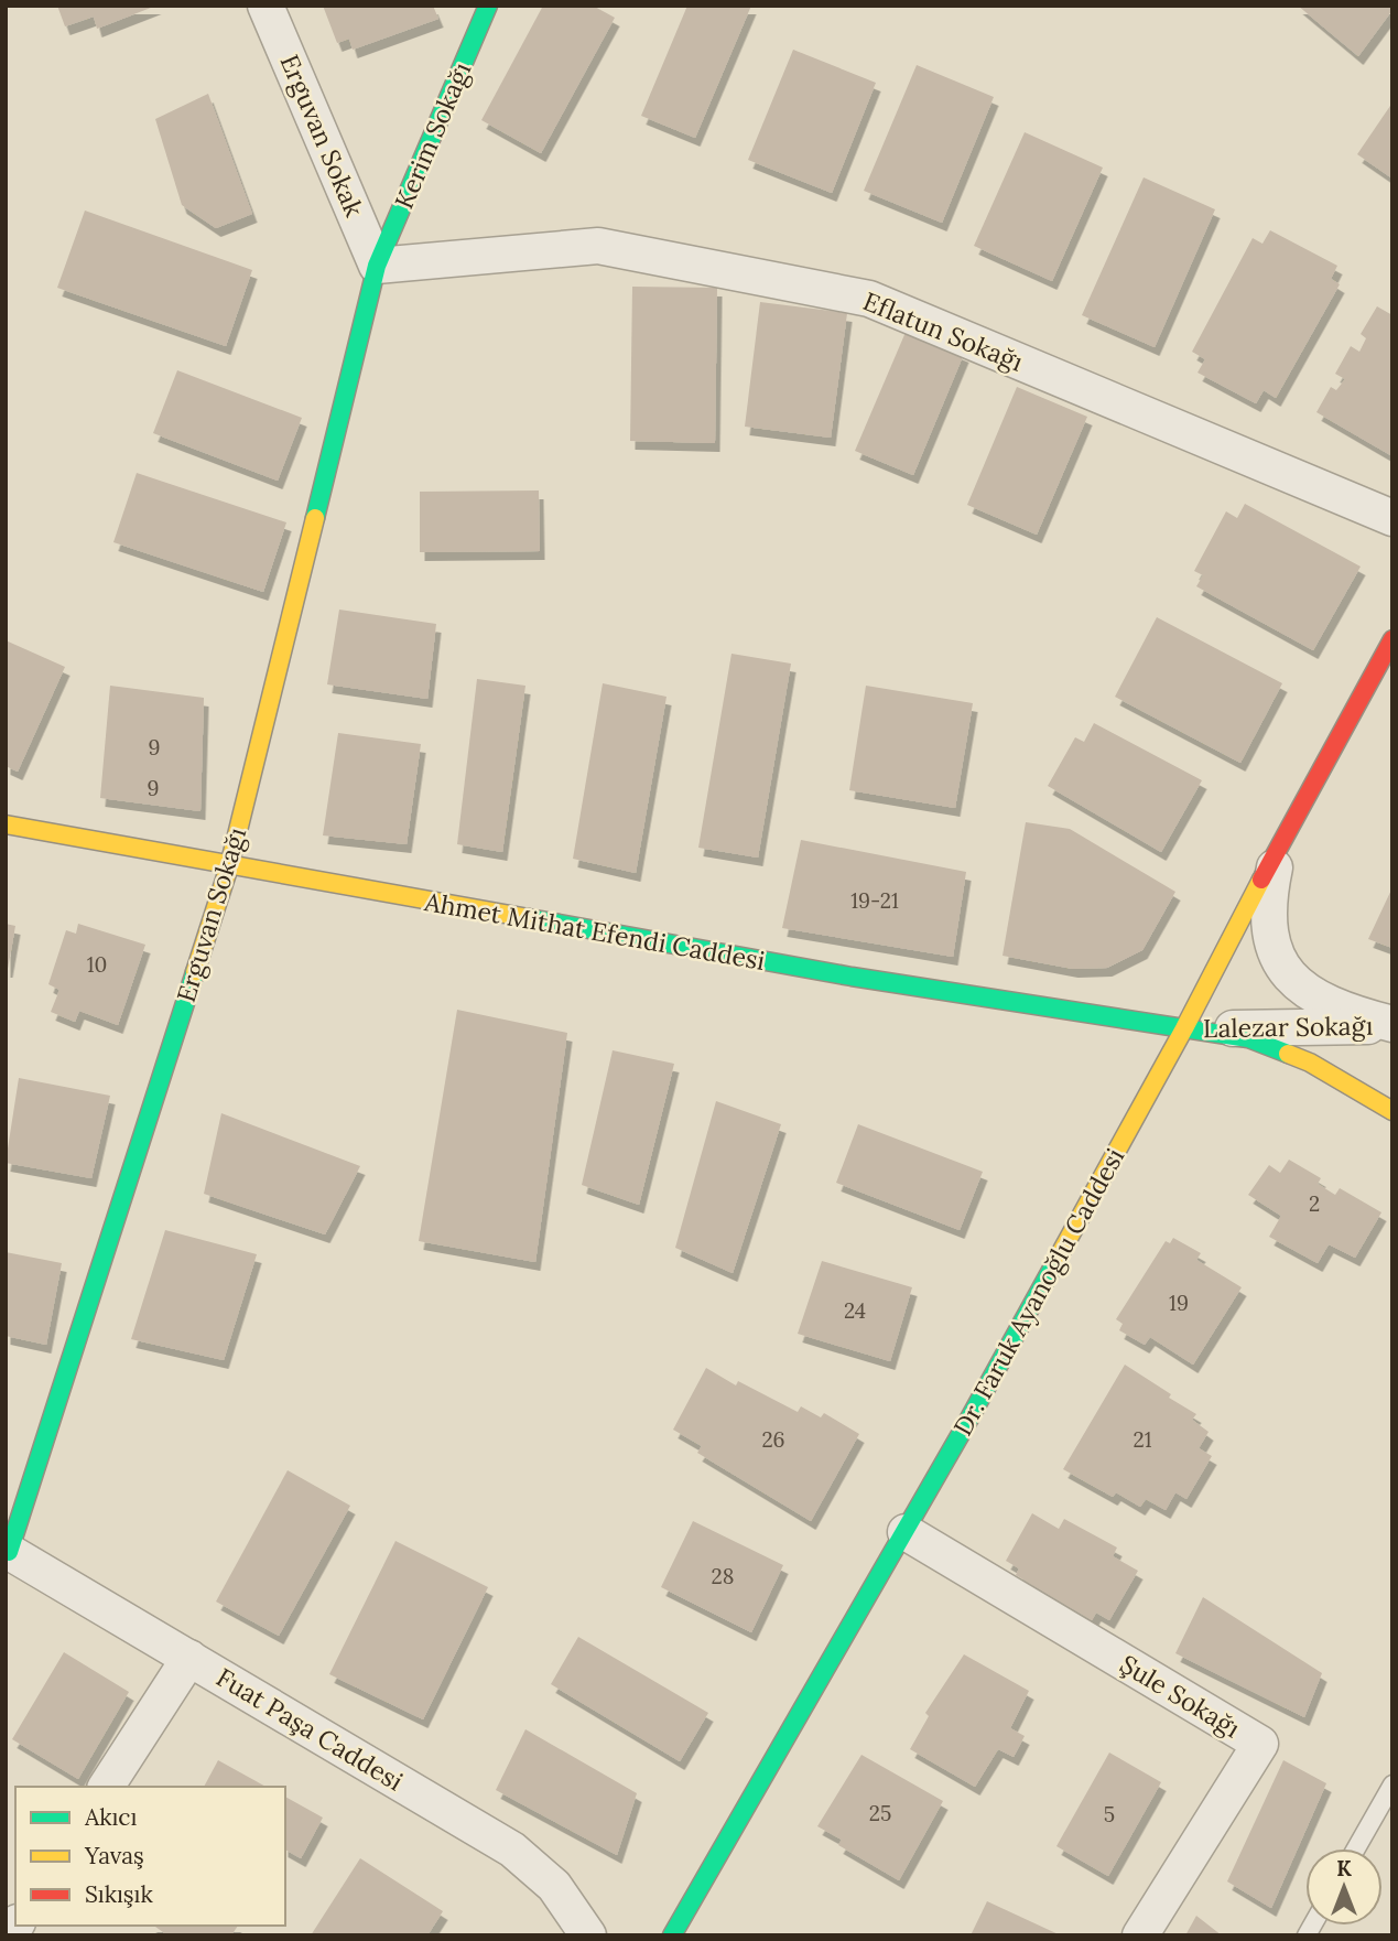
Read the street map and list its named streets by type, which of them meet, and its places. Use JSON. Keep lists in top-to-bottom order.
{
  "streets": {
    "street": [
      "Erguvan Sokak",
      "Kerim Sokağı",
      "Eflatun Sokağı",
      "Erguvan Sokağı",
      "Ahmet Mithat Efendi Caddesi",
      "Lalezar Sokağı",
      "Dr. Faruk Ayanoğlu Caddesi",
      "Şule Sokağı",
      "Fuat Paşa Caddesi"
    ]
  },
  "crossings": [
    ["Erguvan Sokak", "Kerim Sokağı"],
    ["Erguvan Sokak", "Eflatun Sokağı"],
    ["Erguvan Sokak", "Erguvan Sokağı"],
    ["Kerim Sokağı", "Eflatun Sokağı"],
    ["Kerim Sokağı", "Erguvan Sokağı"],
    ["Eflatun Sokağı", "Erguvan Sokağı"],
    ["Erguvan Sokağı", "Ahmet Mithat Efendi Caddesi"],
    ["Erguvan Sokağı", "Fuat Paşa Caddesi"],
    ["Ahmet Mithat Efendi Caddesi", "Lalezar Sokağı"],
    ["Ahmet Mithat Efendi Caddesi", "Dr. Faruk Ayanoğlu Caddesi"],
    ["Lalezar Sokağı", "Dr. Faruk Ayanoğlu Caddesi"],
    ["Dr. Faruk Ayanoğlu Caddesi", "Şule Sokağı"]
  ],
  "house_numbers": [
    "9",
    "9",
    "19-21",
    "10",
    "2",
    "19",
    "24",
    "26",
    "21",
    "28",
    "25",
    "5"
  ],
  "legend": ["Akıcı", "Yavaş", "Sıkışık"],
  "north": "top"
}
